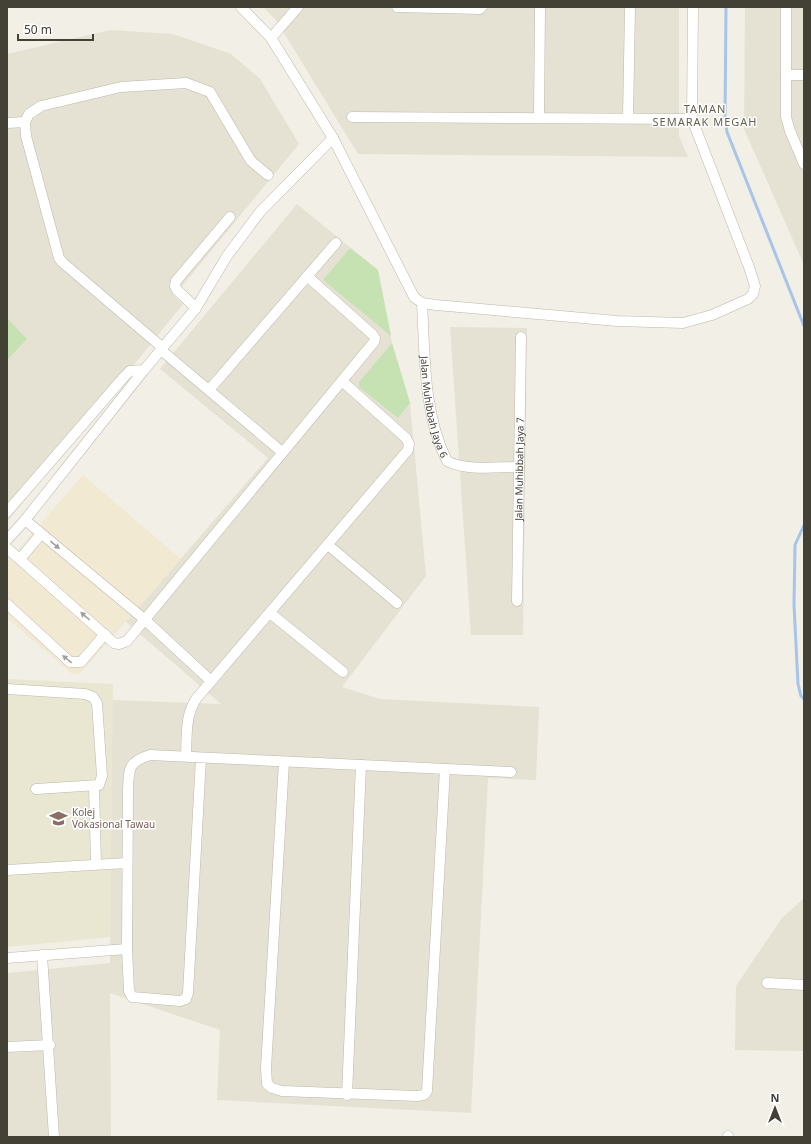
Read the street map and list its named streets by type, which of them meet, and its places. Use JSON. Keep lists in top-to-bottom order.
{
  "streets": {
    "street": ["Jalan Muhibbah Jaya 6", "Jalan Muhibbah Jaya 7"]
  },
  "crossings": [
    ["Jalan Muhibbah Jaya 6", "Jalan Muhibbah Jaya 7"]
  ],
  "districts": ["TAMAN SEMARAK MEGAH"],
  "places": {
    "school or university": ["Kolej Vokasional Tawau"]
  },
  "scale_bar": "50 m",
  "north": "top"
}
